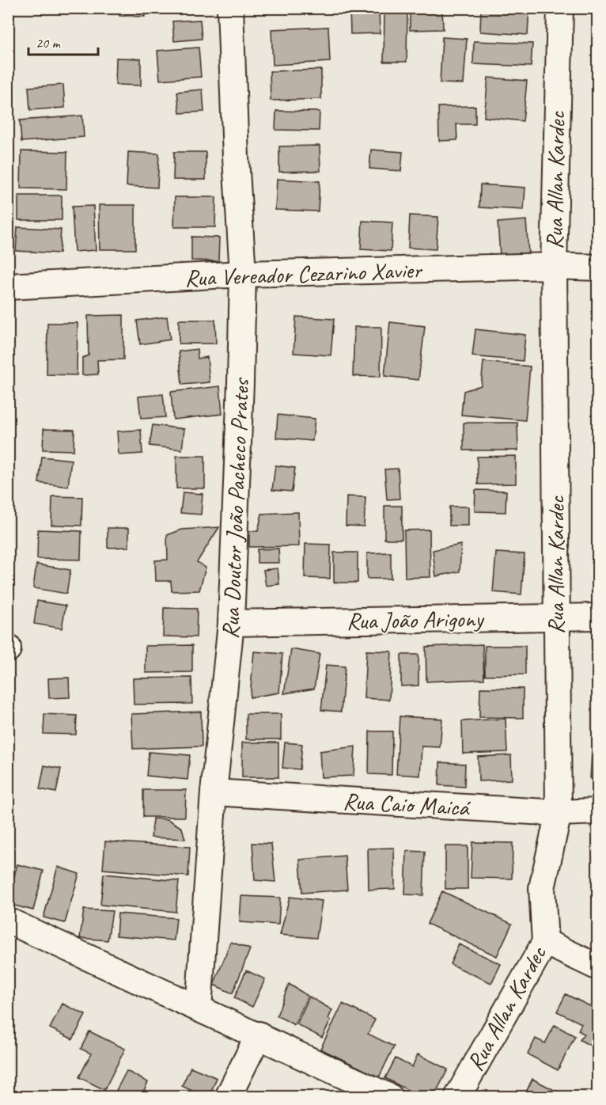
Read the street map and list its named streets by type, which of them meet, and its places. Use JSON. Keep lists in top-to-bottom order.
{
  "streets": {
    "street": [
      "Rua Allan Kardec",
      "Rua Vereador Cezarino Xavier",
      "Rua Doutor João Pacheco Prates",
      "Rua João Arigony",
      "Rua Caio Maicá"
    ]
  },
  "crossings": [
    ["Rua Allan Kardec", "Rua Vereador Cezarino Xavier"],
    ["Rua Allan Kardec", "Rua João Arigony"],
    ["Rua Allan Kardec", "Rua Caio Maicá"],
    ["Rua Vereador Cezarino Xavier", "Rua Doutor João Pacheco Prates"],
    ["Rua Doutor João Pacheco Prates", "Rua João Arigony"],
    ["Rua Doutor João Pacheco Prates", "Rua Caio Maicá"]
  ],
  "scale_bar": "20 m"
}
